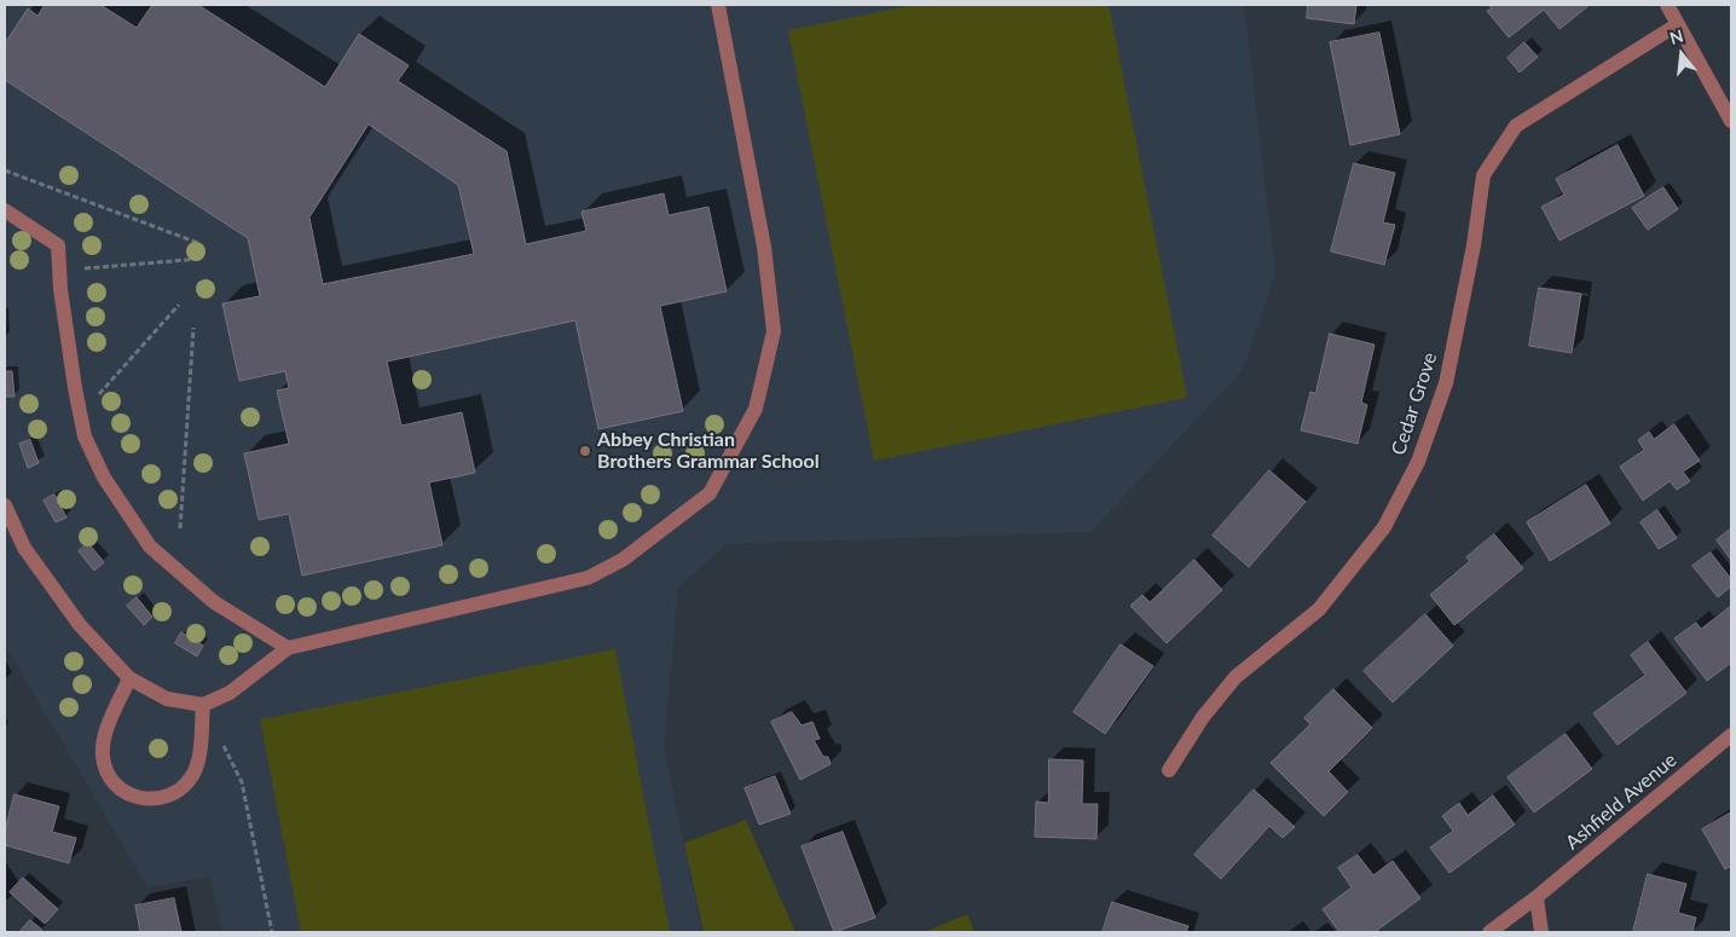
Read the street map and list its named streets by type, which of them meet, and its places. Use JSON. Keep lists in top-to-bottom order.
{
  "streets": {
    "street": ["Cedar Grove", "Ashfield Avenue"]
  },
  "places": ["Abbey Christian Brothers Grammar School"],
  "north": "top"
}
